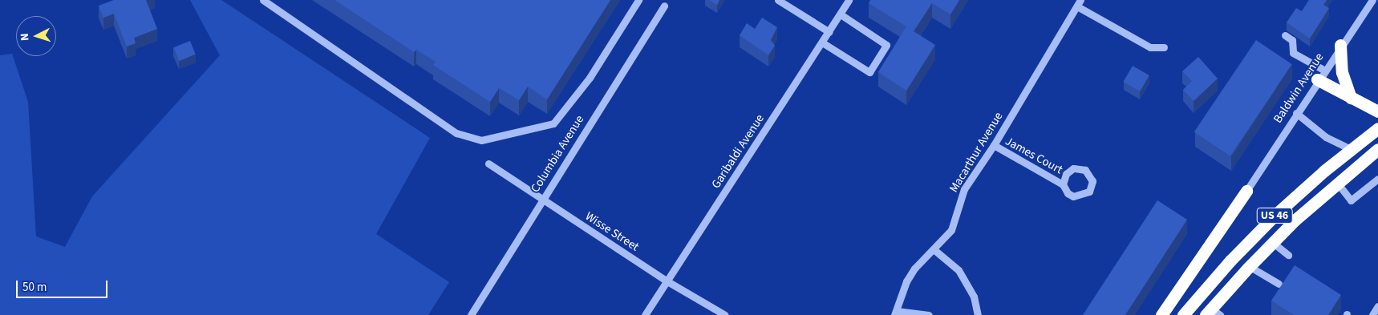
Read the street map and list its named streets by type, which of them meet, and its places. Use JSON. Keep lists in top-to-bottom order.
{
  "streets": {
    "highway": ["US 46"],
    "street": [
      "Baldwin Avenue",
      "Garibaldi Avenue",
      "Macarthur Avenue",
      "Columbia Avenue",
      "James Court",
      "Wisse Street"
    ]
  },
  "crossings": [
    ["Garibaldi Avenue", "Wisse Street"],
    ["Macarthur Avenue", "James Court"],
    ["Columbia Avenue", "Wisse Street"]
  ],
  "scale_bar": "50 m",
  "north": "left"
}
